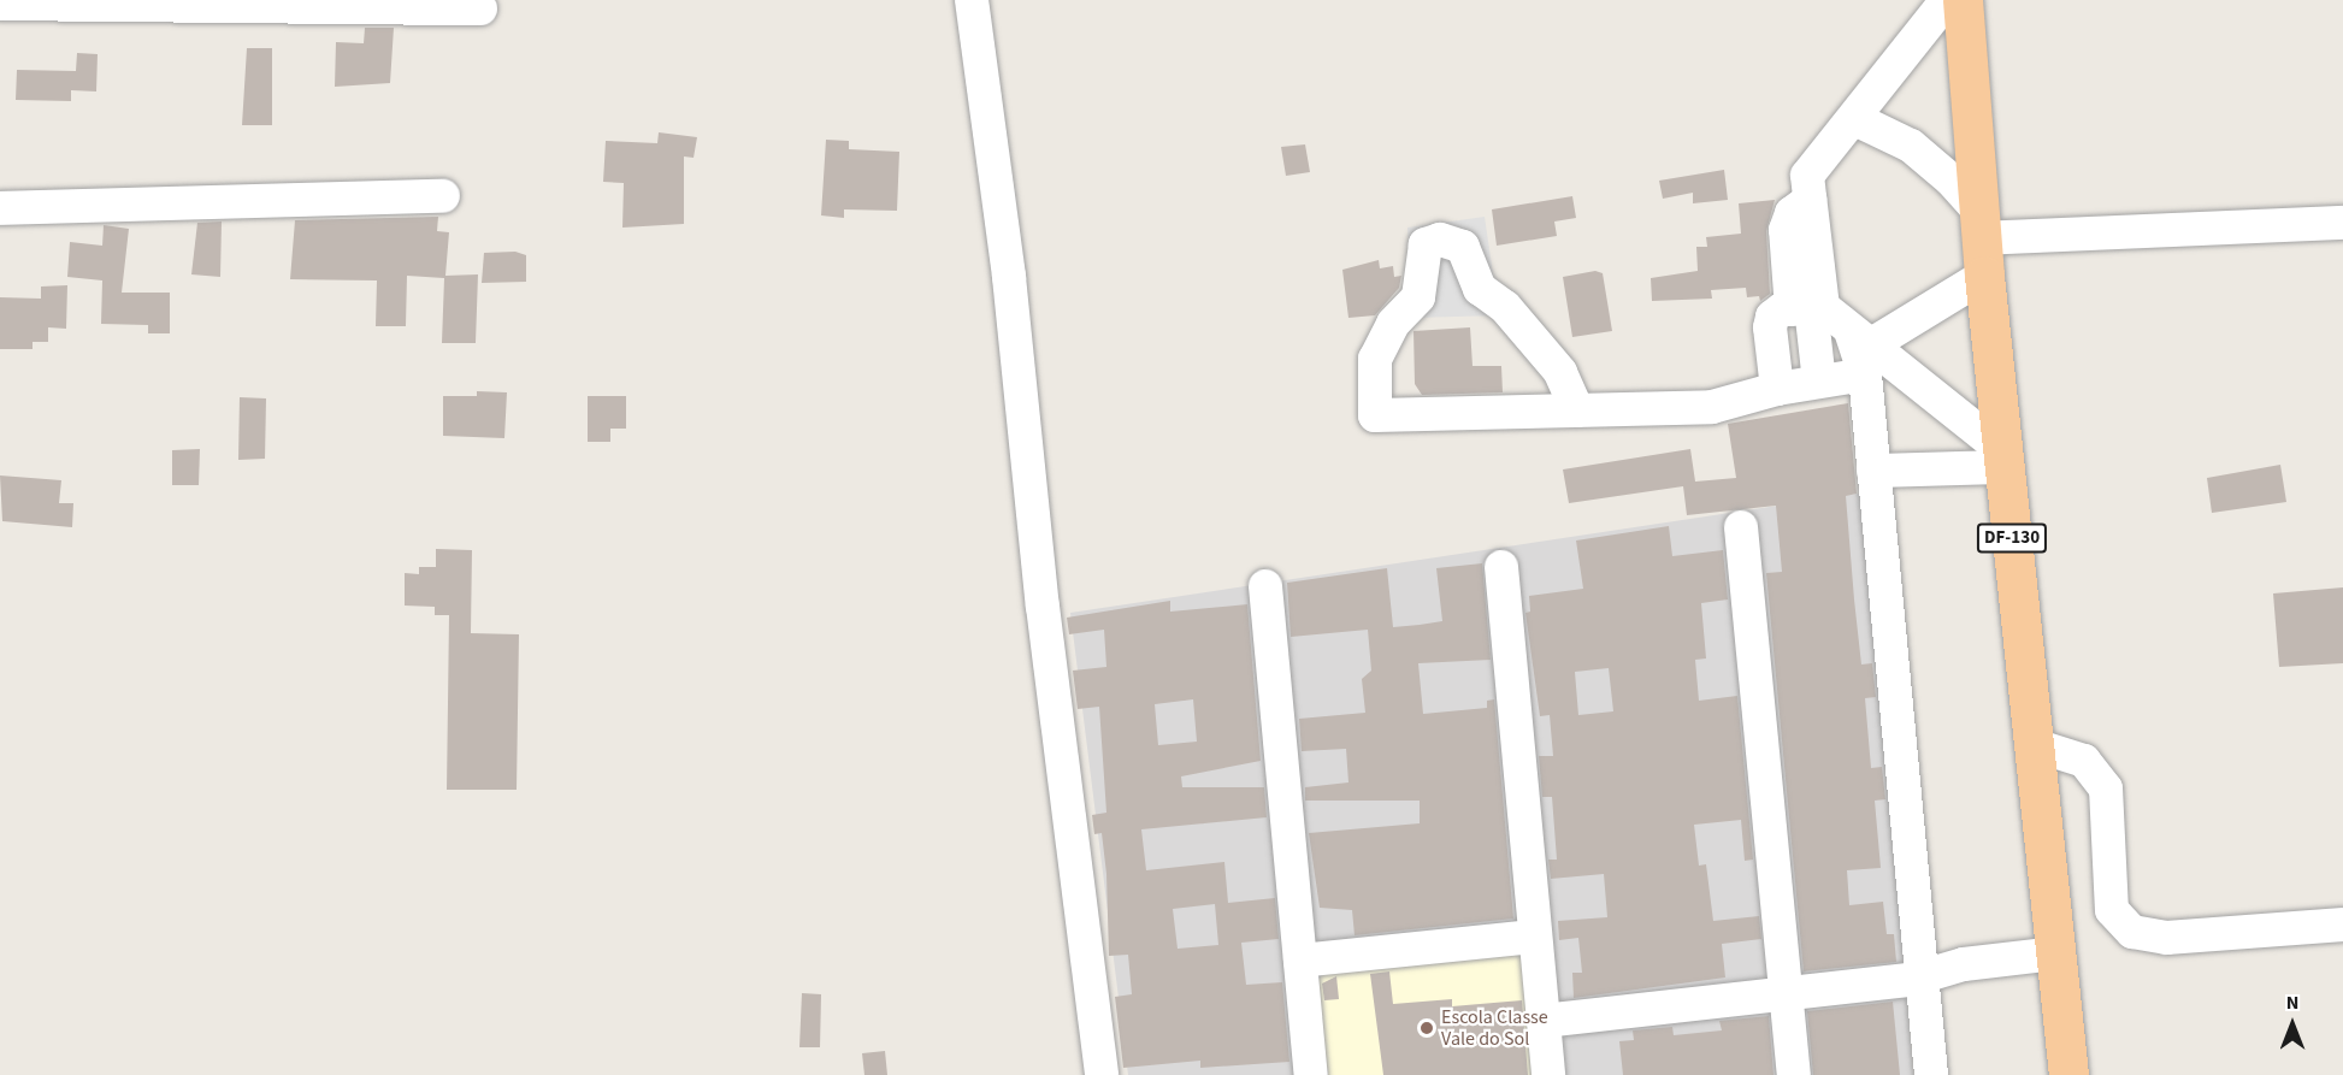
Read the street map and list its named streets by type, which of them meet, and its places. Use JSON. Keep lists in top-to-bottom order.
{
  "streets": {
    "main road": ["DF-130"]
  },
  "places": ["Escola Classe Vale do Sol"],
  "north": "top"
}
